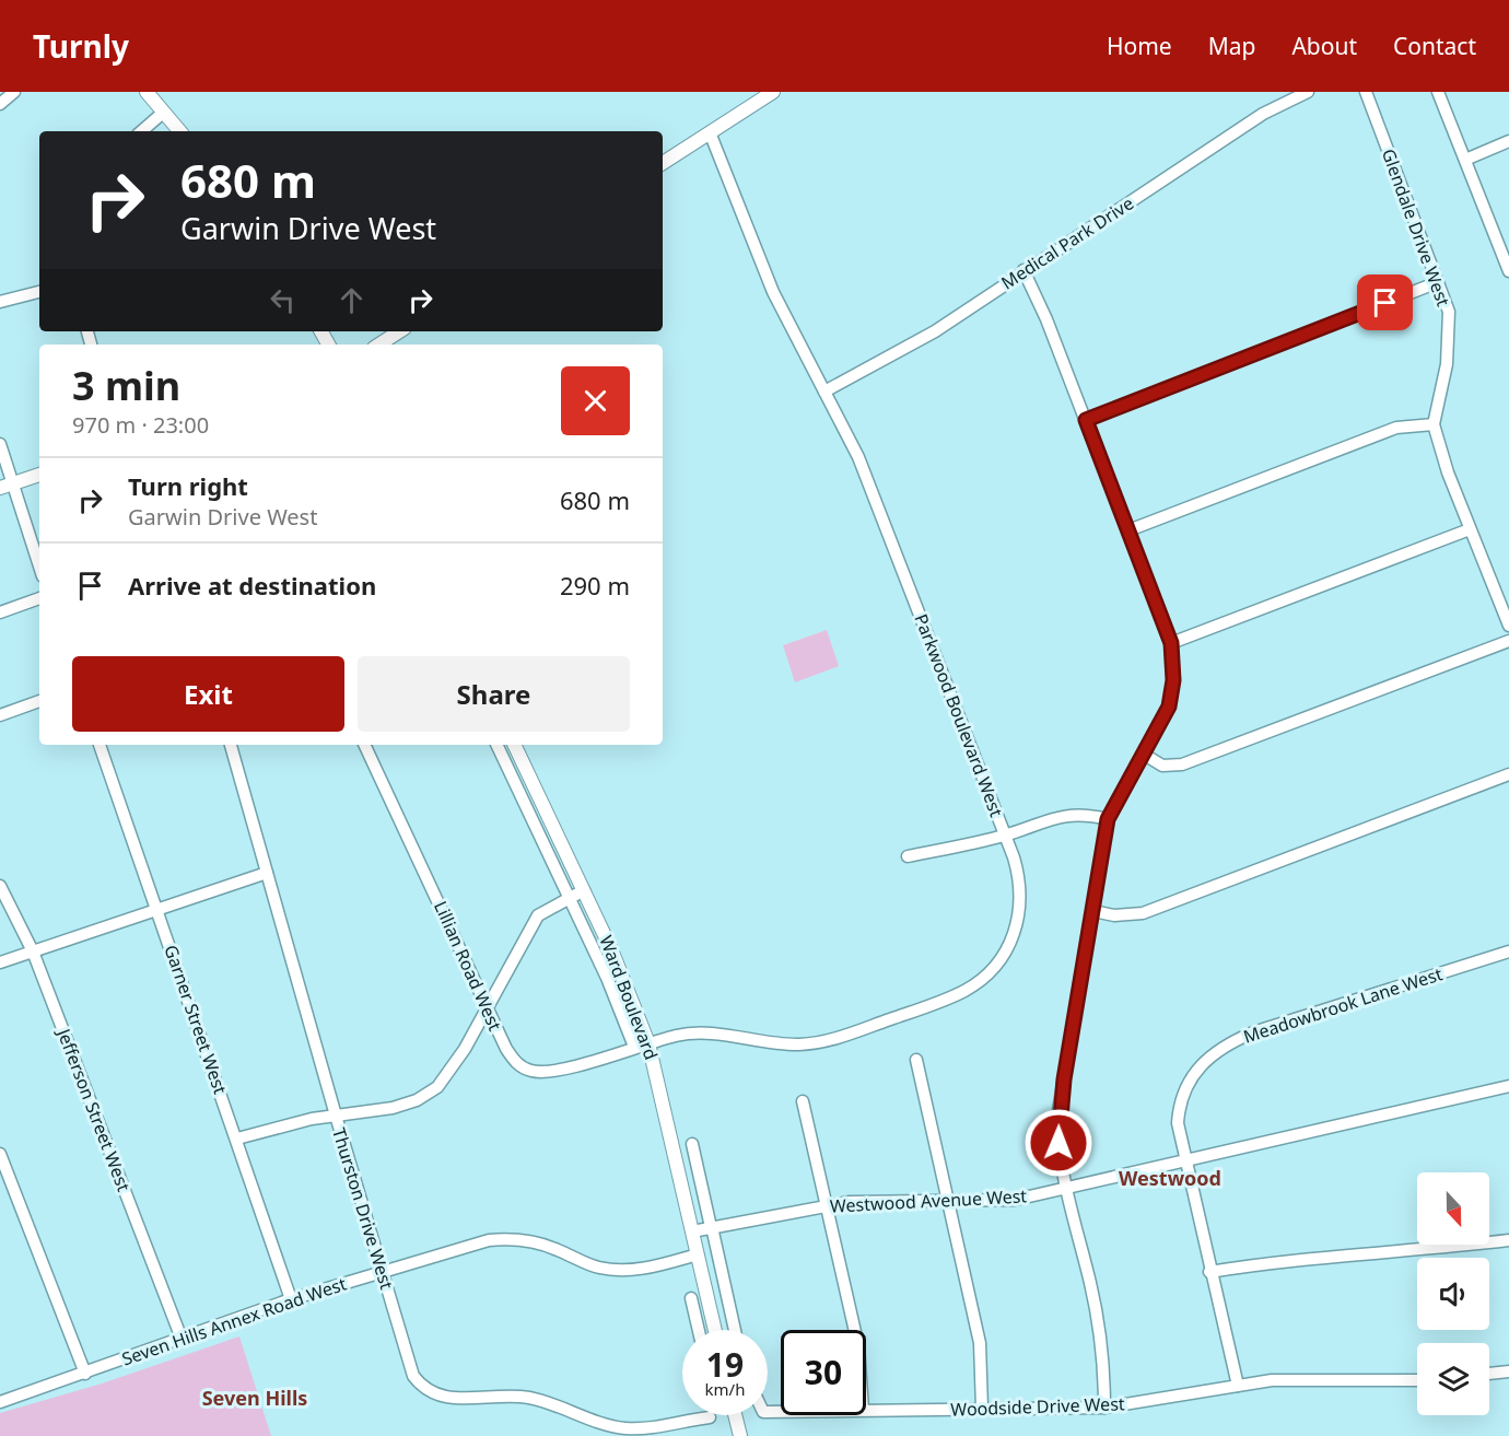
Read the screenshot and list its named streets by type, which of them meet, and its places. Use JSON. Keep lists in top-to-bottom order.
{
  "streets": {
    "main road": ["Ward Boulevard"],
    "street": [
      "Glendale Drive West",
      "Medical Park Drive",
      "Parkwood Boulevard West",
      "Lillian Road West",
      "Meadowbrook Lane West",
      "Garner Street West",
      "Jefferson Street West",
      "Westwood Avenue West",
      "Thurston Drive West",
      "Seven Hills Annex Road West",
      "Woodside Drive West"
    ]
  },
  "crossings": [
    ["Medical Park Drive", "Parkwood Boulevard West"],
    ["Parkwood Boulevard West", "Lillian Road West"],
    ["Parkwood Boulevard West", "Ward Boulevard"],
    ["Lillian Road West", "Ward Boulevard"],
    ["Ward Boulevard", "Westwood Avenue West"],
    ["Ward Boulevard", "Seven Hills Annex Road West"],
    ["Meadowbrook Lane West", "Westwood Avenue West"],
    ["Meadowbrook Lane West", "Woodside Drive West"],
    ["Garner Street West", "Seven Hills Annex Road West"],
    ["Jefferson Street West", "Seven Hills Annex Road West"],
    ["Thurston Drive West", "Seven Hills Annex Road West"]
  ],
  "districts": ["Westwood", "Seven Hills"],
  "north": "bottom",
  "page": {
    "header": "Turnly",
    "nav": [
      "Home",
      "Map",
      "About",
      "Contact"
    ],
    "turn": ["680 m", "Garwin Drive West"],
    "heading": ["3 min", "970 m · 23:00"],
    "list": [
      {
        "name": "Turn right",
        "note": "Garwin Drive West",
        "value": "680 m"
      },
      {
        "name": "Arrive at destination",
        "value": "290 m"
      }
    ],
    "buttons": ["Exit", "Share"],
    "speed": "19 km/h",
    "limit": "30"
  }
}
